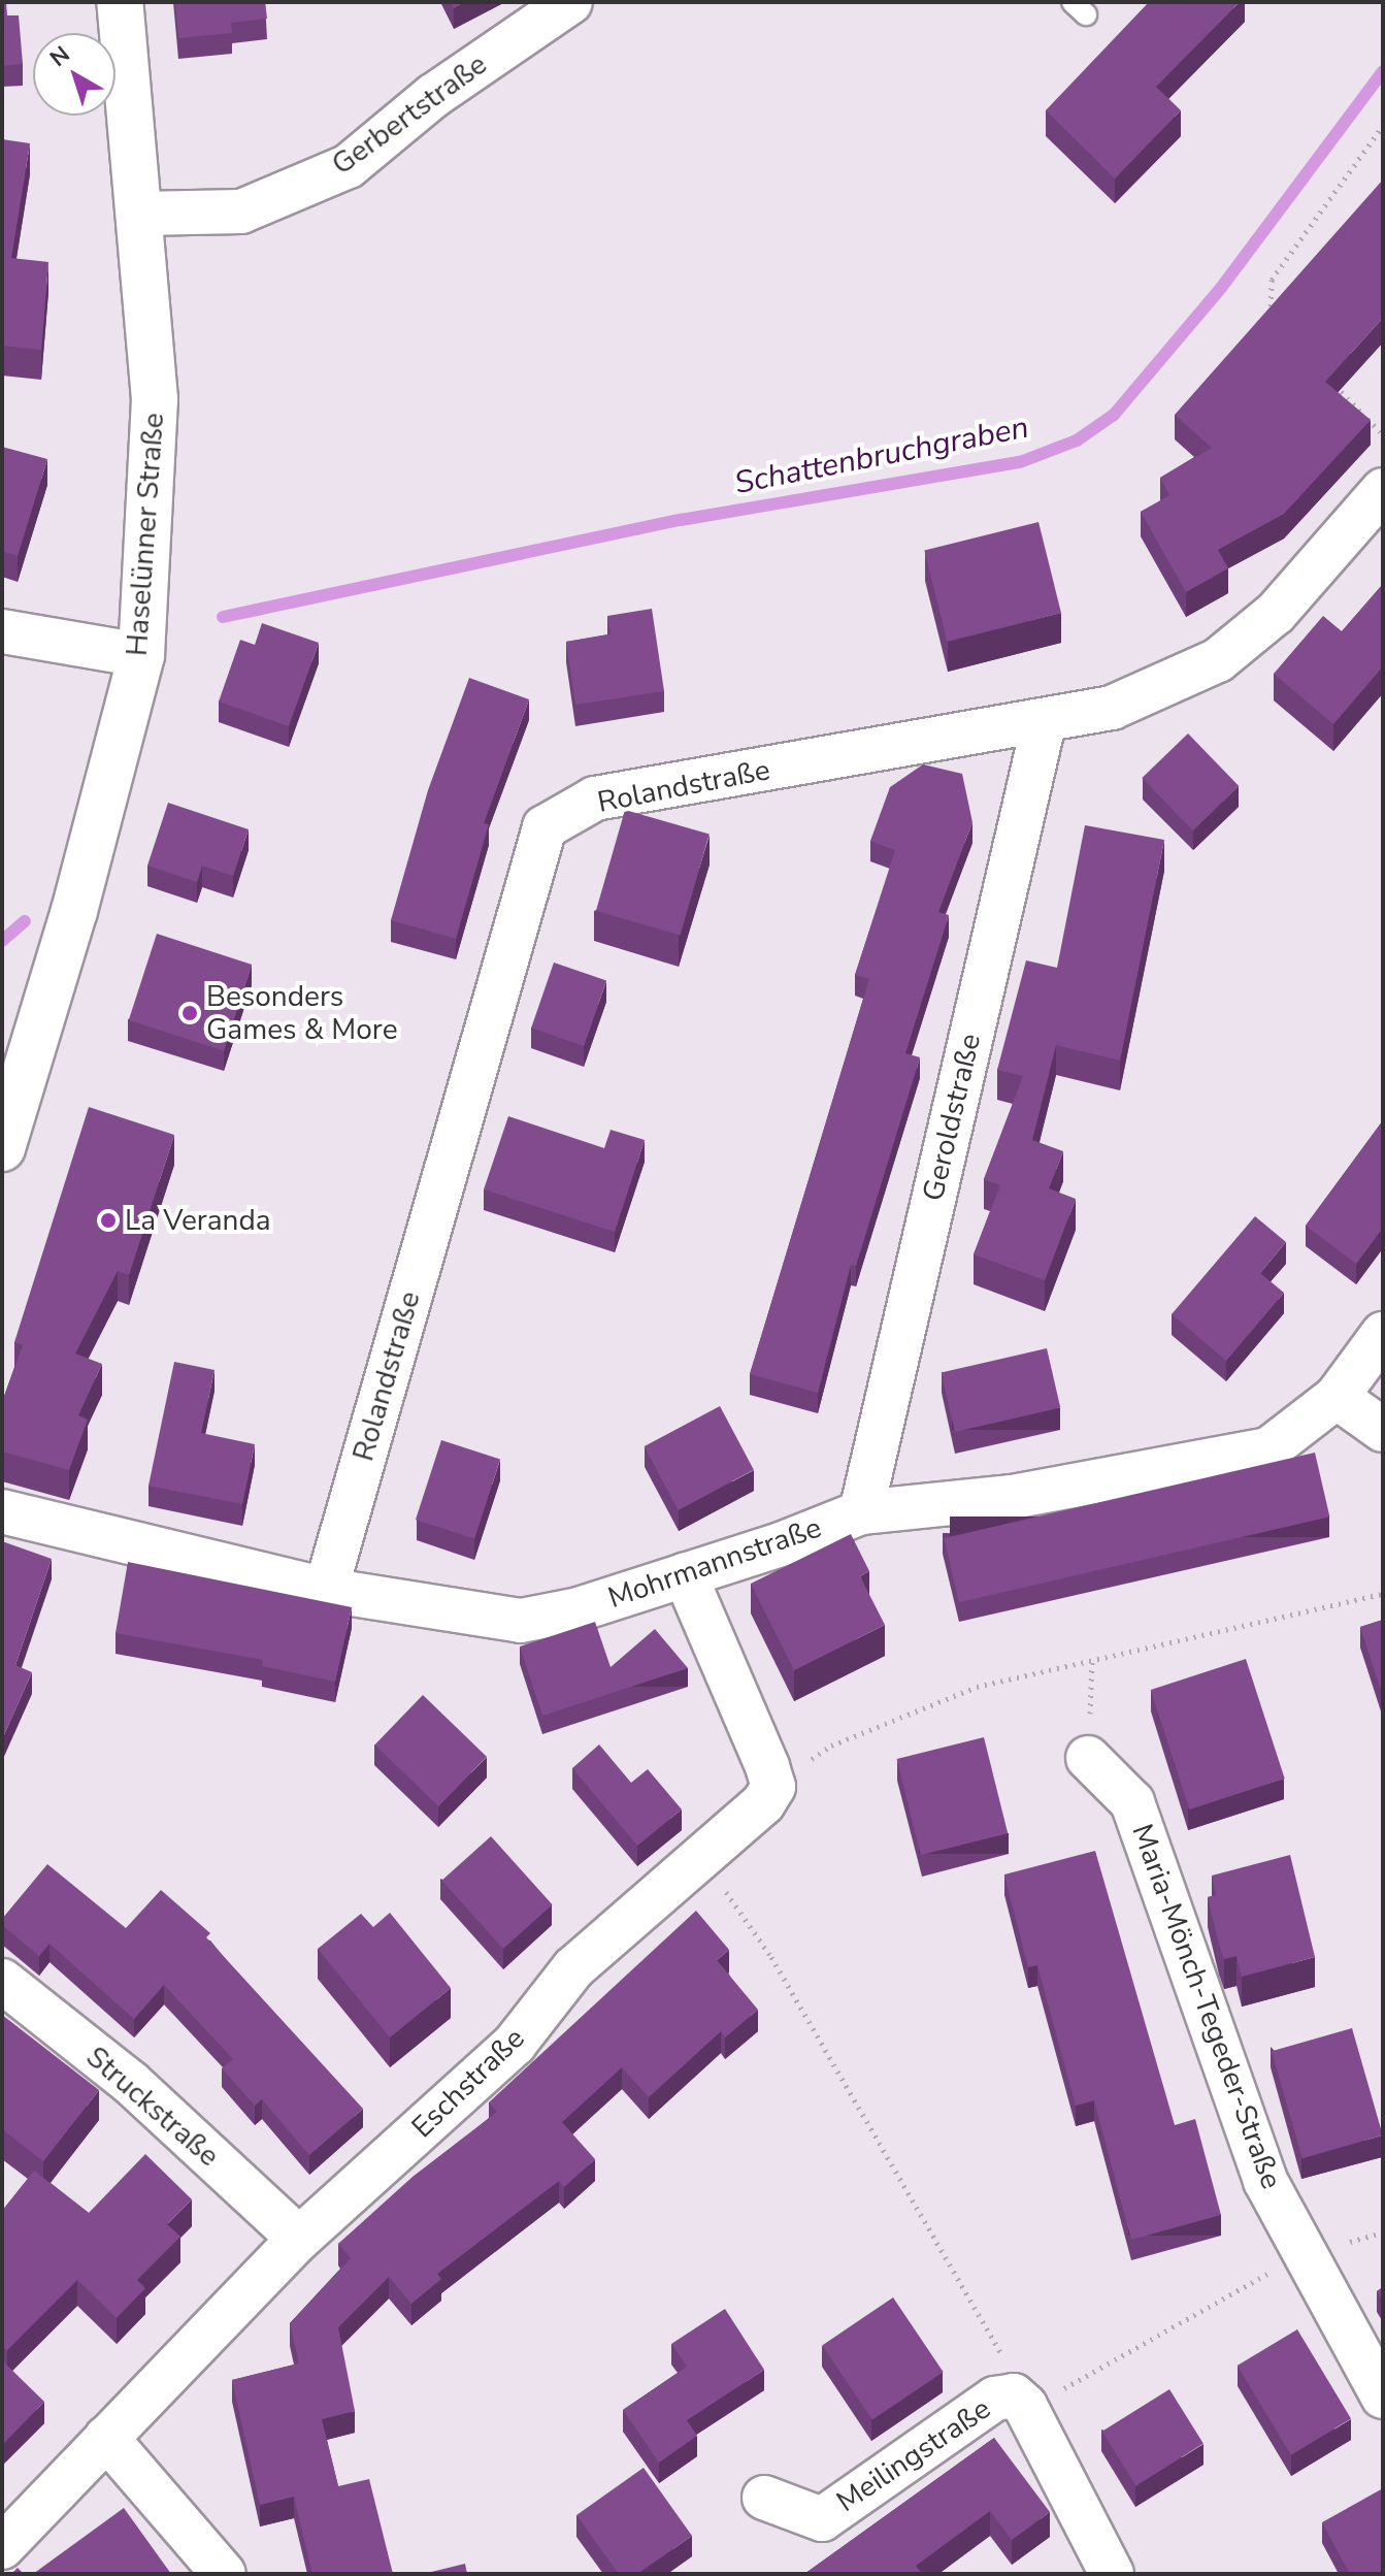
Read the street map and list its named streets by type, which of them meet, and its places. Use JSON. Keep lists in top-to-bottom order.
{
  "streets": {
    "street": [
      "Gerbertstraße",
      "Haselünner Straße",
      "Rolandstraße",
      "Geroldstraße",
      "Mohrmannstraße",
      "Maria-Mönch-Tegeder-Straße",
      "Eschstraße",
      "Struckstraße",
      "Meilingstraße"
    ]
  },
  "crossings": [
    ["Gerbertstraße", "Haselünner Straße"],
    ["Rolandstraße", "Geroldstraße"],
    ["Rolandstraße", "Mohrmannstraße"],
    ["Geroldstraße", "Mohrmannstraße"],
    ["Eschstraße", "Struckstraße"]
  ],
  "water": ["Schattenbruchgraben"],
  "places": ["Besonders Games & More", "La Veranda"],
  "north": "top left"
}
